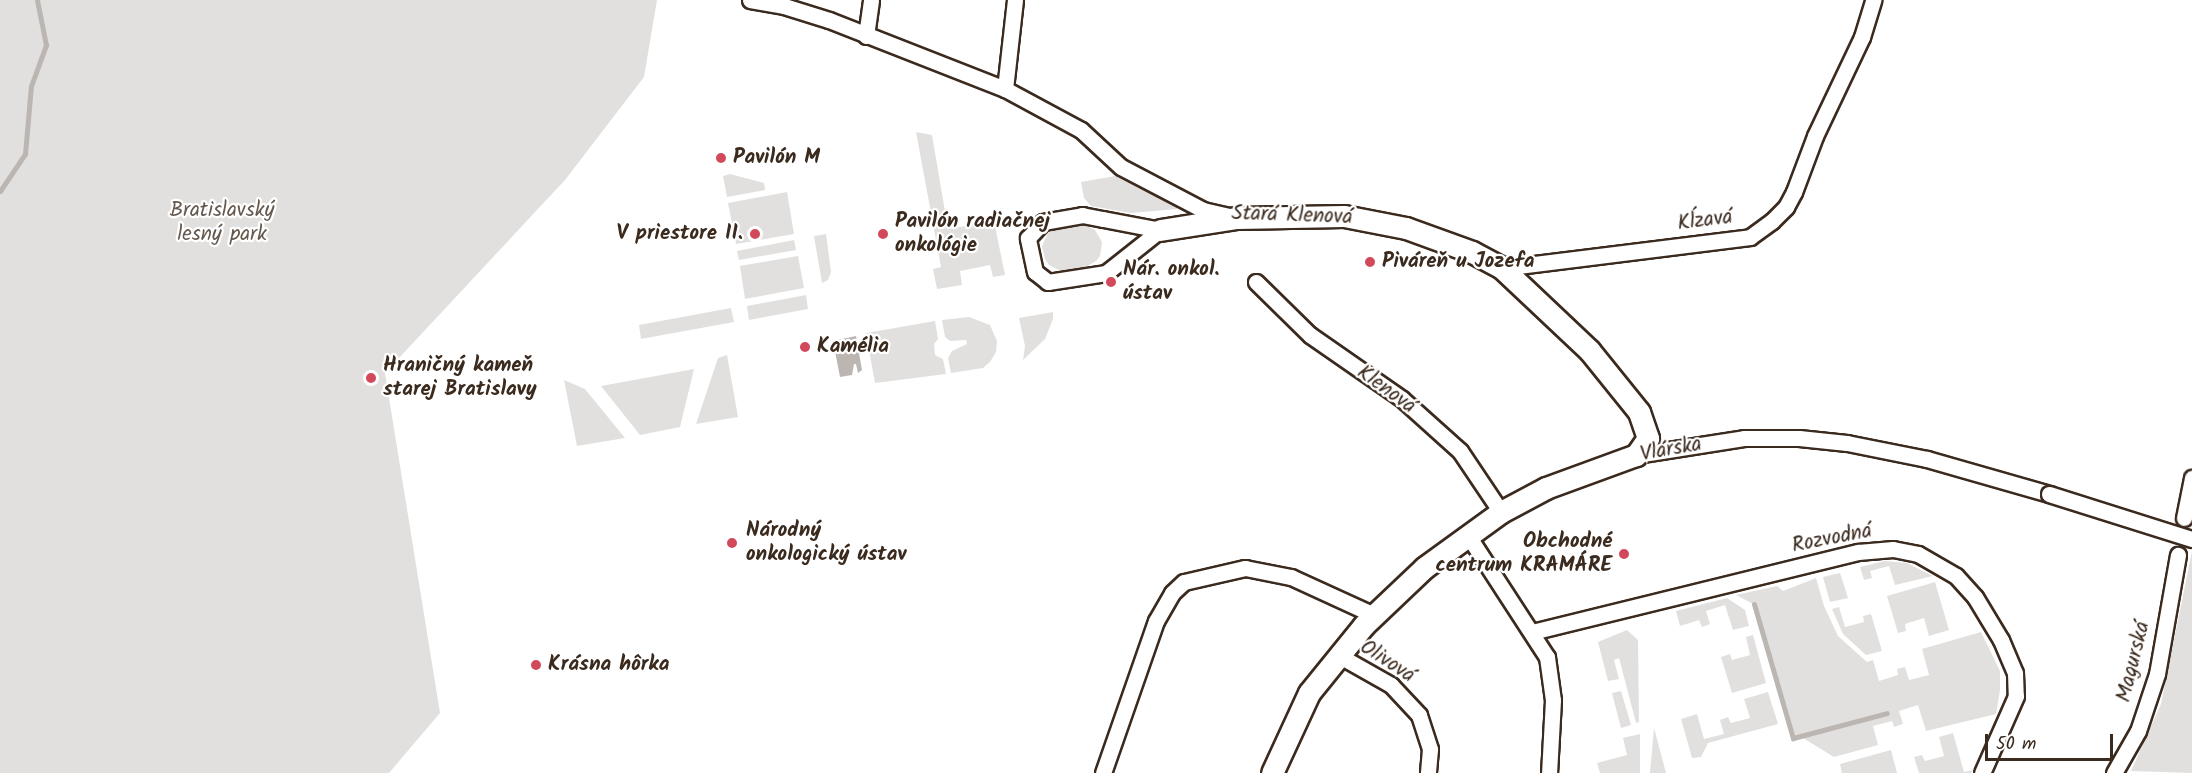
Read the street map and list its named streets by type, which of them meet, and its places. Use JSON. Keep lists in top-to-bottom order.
{
  "streets": {
    "street": [
      "Stará Klenová",
      "Kĺzavá",
      "Klenová",
      "Vlárska",
      "Rozvodná",
      "Olivová",
      "Magurská"
    ]
  },
  "crossings": [
    ["Stará Klenová", "Kĺzavá"],
    ["Stará Klenová", "Vlárska"],
    ["Klenová", "Vlárska"],
    ["Vlárska", "Olivová"]
  ],
  "parks": ["Bratislavský lesný park"],
  "places": [
    "Pavilón M",
    "V priestore II.",
    "Pavilón radiačnej onkológie",
    "Piváreň u Jozefa",
    "Nár. onkol. ústav",
    "Kamélia",
    "Hraničný kameň starej Bratislavy",
    "Národný onkologický ústav",
    "Obchodné centrum KRAMÁRE",
    "Krásna hôrka"
  ],
  "scale_bar": "50 m"
}
